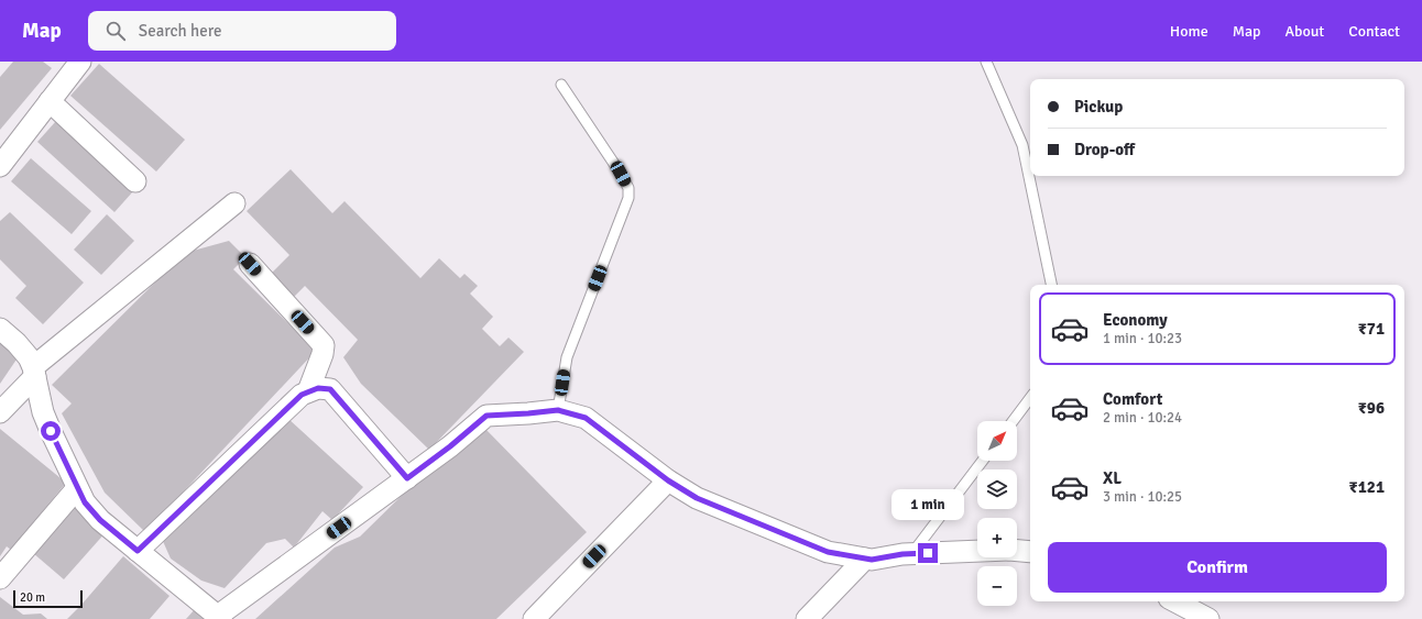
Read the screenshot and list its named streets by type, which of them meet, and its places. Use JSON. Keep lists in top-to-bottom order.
{
  "scale_bar": "20 m",
  "north": "top right",
  "page": {
    "header": "Map",
    "search": "Search here",
    "nav": [
      "Home",
      "Map",
      "About",
      "Contact"
    ],
    "banner": ["Pickup", "Drop-off"],
    "list": [
      {
        "name": "Economy",
        "note": "1 min · 10:23",
        "value": "₹71"
      },
      {
        "name": "Comfort",
        "note": "2 min · 10:24",
        "value": "₹96"
      },
      {
        "name": "XL",
        "note": "3 min · 10:25",
        "value": "₹121"
      }
    ],
    "map_buttons": ["+", "−"],
    "bubble": "1 min",
    "buttons": "Confirm",
    "scale": "20 m"
  }
}
